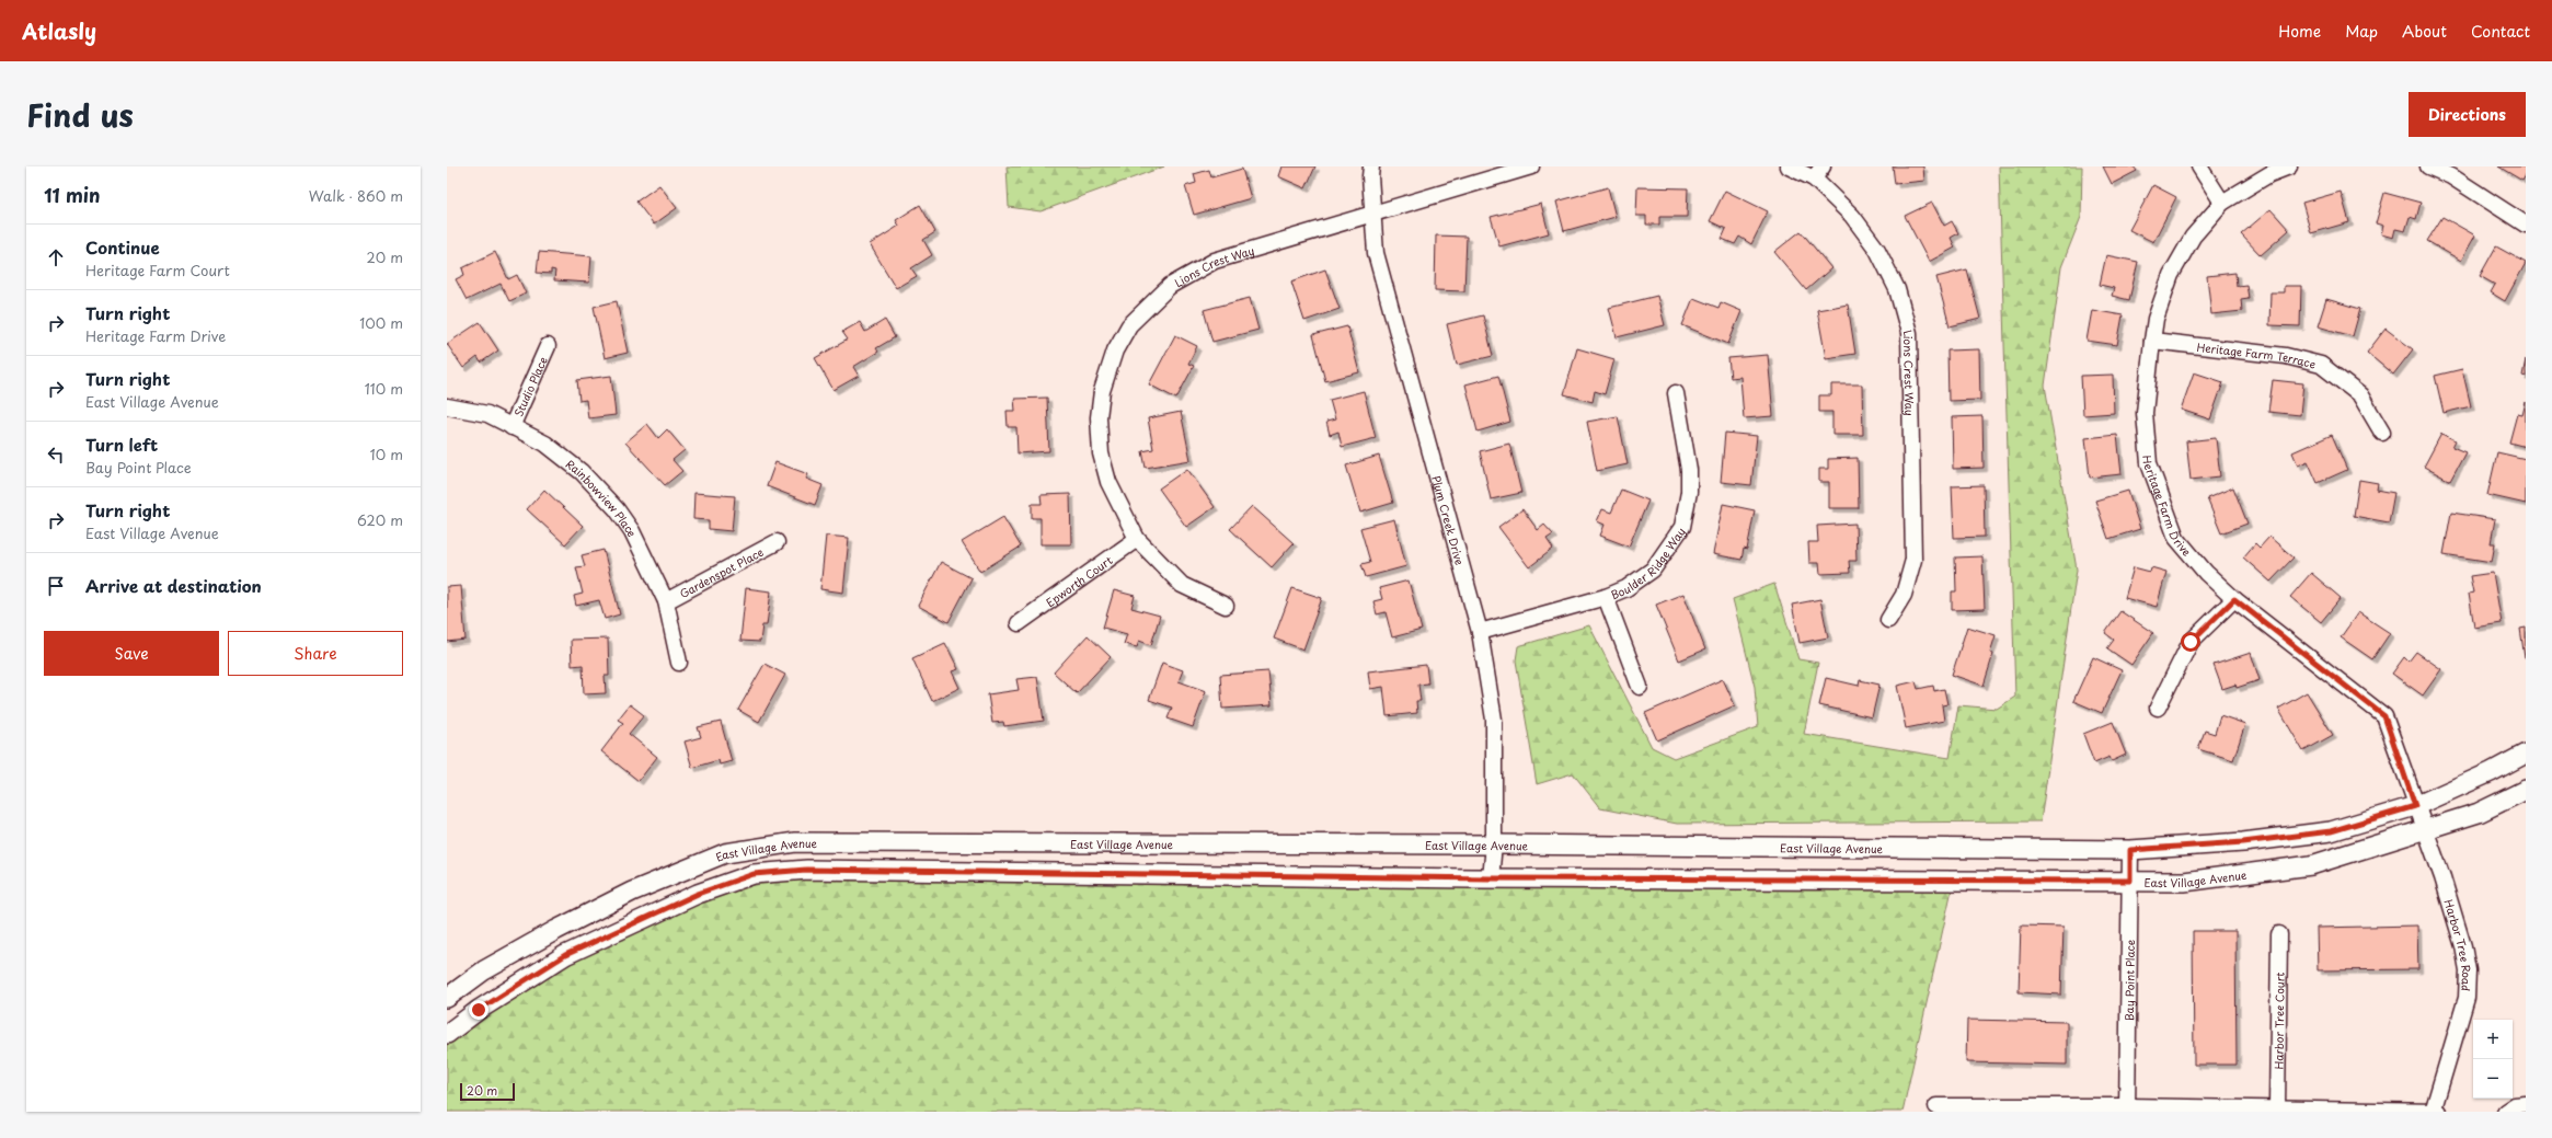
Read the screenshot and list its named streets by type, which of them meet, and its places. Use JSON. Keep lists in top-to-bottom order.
{
  "streets": {
    "street": [
      "Lions Crest Way",
      "Heritage Farm Terrace",
      "Studio Place",
      "Rainbowview Place",
      "Heritage Farm Drive",
      "Plum Creek Drive",
      "Boulder Ridge Way",
      "Gardenspot Place",
      "Epworth Court",
      "East Village Avenue",
      "Harbor Tree Road",
      "Bay Point Place",
      "Harbor Tree Court"
    ]
  },
  "crossings": [
    ["Lions Crest Way", "Plum Creek Drive"],
    ["Lions Crest Way", "Epworth Court"],
    ["Heritage Farm Terrace", "Heritage Farm Drive"],
    ["Studio Place", "Rainbowview Place"],
    ["Rainbowview Place", "Gardenspot Place"],
    ["Heritage Farm Drive", "East Village Avenue"],
    ["Heritage Farm Drive", "Harbor Tree Road"],
    ["Plum Creek Drive", "Boulder Ridge Way"],
    ["Plum Creek Drive", "East Village Avenue"],
    ["East Village Avenue", "Harbor Tree Road"],
    ["East Village Avenue", "Bay Point Place"]
  ],
  "scale_bar": "20 m",
  "page": {
    "header": "Atlasly",
    "nav": [
      "Home",
      "Map",
      "About",
      "Contact"
    ],
    "title": "Find us",
    "buttons": [
      "Directions",
      ["Save", "Share"]
    ],
    "heading": ["11 min", "Walk · 860 m"],
    "list": [
      ["Continue", "Heritage Farm Court", "20 m"],
      ["Turn right", "Heritage Farm Drive", "100 m"],
      ["Turn right", "East Village Avenue", "110 m"],
      ["Turn left", "Bay Point Place", "10 m"],
      ["Turn right", "East Village Avenue", "620 m"],
      "Arrive at destination"
    ],
    "map_buttons": ["+", "−"],
    "scale": "20 m"
  }
}
